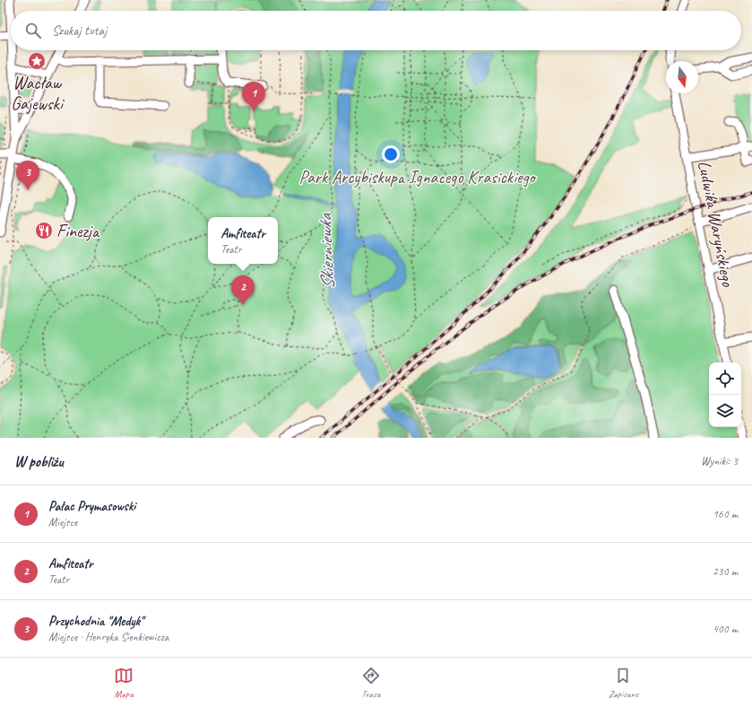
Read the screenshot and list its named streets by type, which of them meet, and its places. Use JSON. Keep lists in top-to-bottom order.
{
  "streets": {
    "street": ["Ludwika Waryńskiego"]
  },
  "water": ["Skierniewka"],
  "parks": ["Park Arcybiskupa Ignacego Krasickiego"],
  "places": {
    "place": ["Wacław Gajewski"],
    "restaurant": ["Finezja"]
  },
  "north": "bottom",
  "page": {
    "search": "Szukaj tutaj",
    "pins": ["1", "3", "2"],
    "popup": ["Amfiteatr", "Teatr"],
    "heading": ["W pobliżu", "Wyniki: 3"],
    "list": [
      {
        "mark": "1",
        "name": "Pałac Prymasowski",
        "note": "Miejsce",
        "value": "160 m"
      },
      {
        "mark": "2",
        "name": "Amfiteatr",
        "note": "Teatr",
        "value": "230 m"
      },
      {
        "mark": "3",
        "name": "Przychodnia \"Medyk\"",
        "note": "Miejsce · Henryka Sienkiewicza",
        "value": "400 m"
      }
    ],
    "nav": ["Mapa", "Trasa", "Zapisane"]
  }
}
